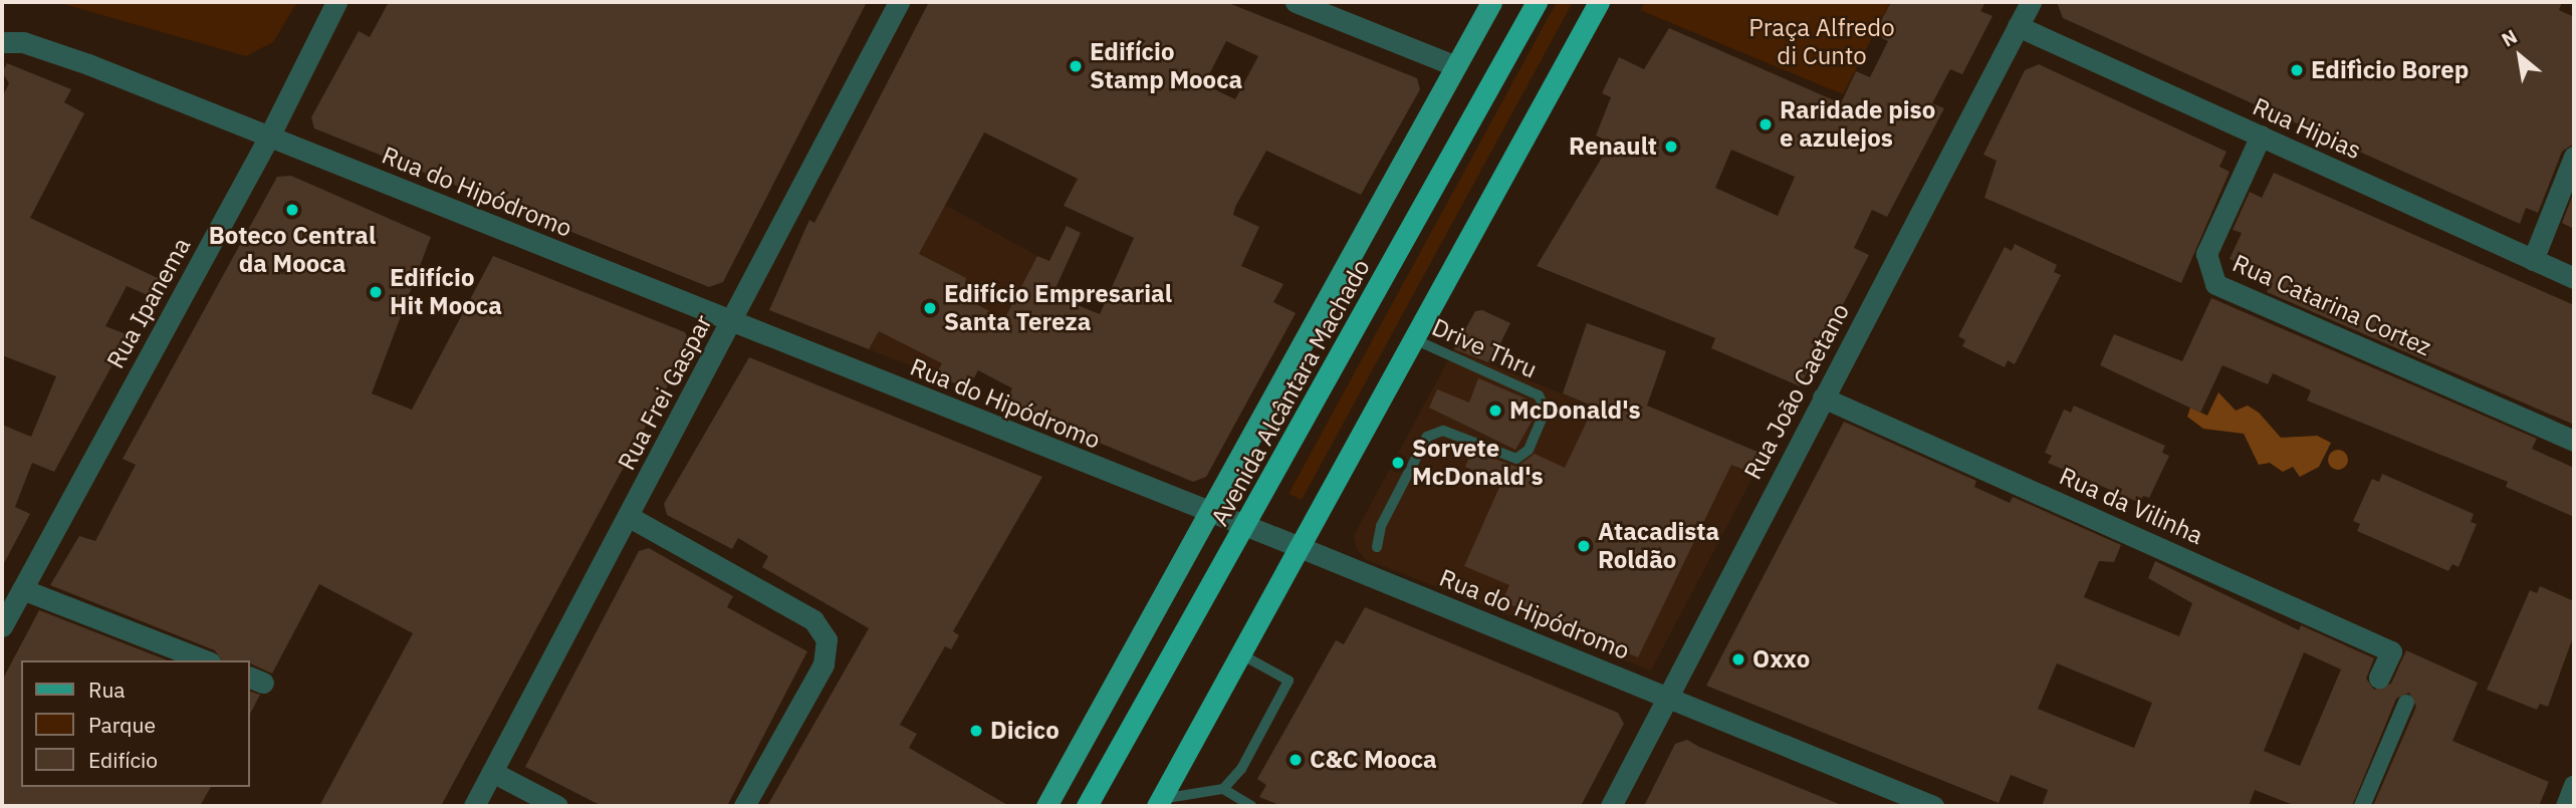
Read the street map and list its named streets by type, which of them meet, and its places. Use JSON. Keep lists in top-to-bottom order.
{
  "streets": {
    "highway": ["Avenida Alcântara Machado"],
    "street": [
      "Rua Hipias",
      "Rua do Hipódromo",
      "Rua Ipanema",
      "Rua Catarina Cortez",
      "Rua João Caetano",
      "Rua Frei Gaspar",
      "Rua da Vilinha"
    ],
    "lane": ["Drive Thru"]
  },
  "crossings": [
    ["Rua Hipias", "Rua Catarina Cortez"],
    ["Rua Hipias", "Rua João Caetano"],
    ["Rua do Hipódromo", "Rua Ipanema"],
    ["Rua do Hipódromo", "Rua João Caetano"],
    ["Rua do Hipódromo", "Rua Frei Gaspar"],
    ["Rua do Hipódromo", "Avenida Alcântara Machado"],
    ["Rua João Caetano", "Rua da Vilinha"]
  ],
  "parks": ["Praça Alfredo di Cunto"],
  "places": [
    "Edifício Stamp Mooca",
    "Edifìcio Borep",
    "Raridade piso e azulejos",
    "Renault",
    "Boteco Central da Mooca",
    "Edifício Hit Mooca",
    "Edifício Empresarial Santa Tereza",
    "McDonald's",
    "Sorvete McDonald's",
    "Atacadista Roldão",
    "Oxxo",
    "Dicico",
    "C&C Mooca"
  ],
  "legend": ["Rua", "Parque", "Edifício"],
  "north": "top left"
}
